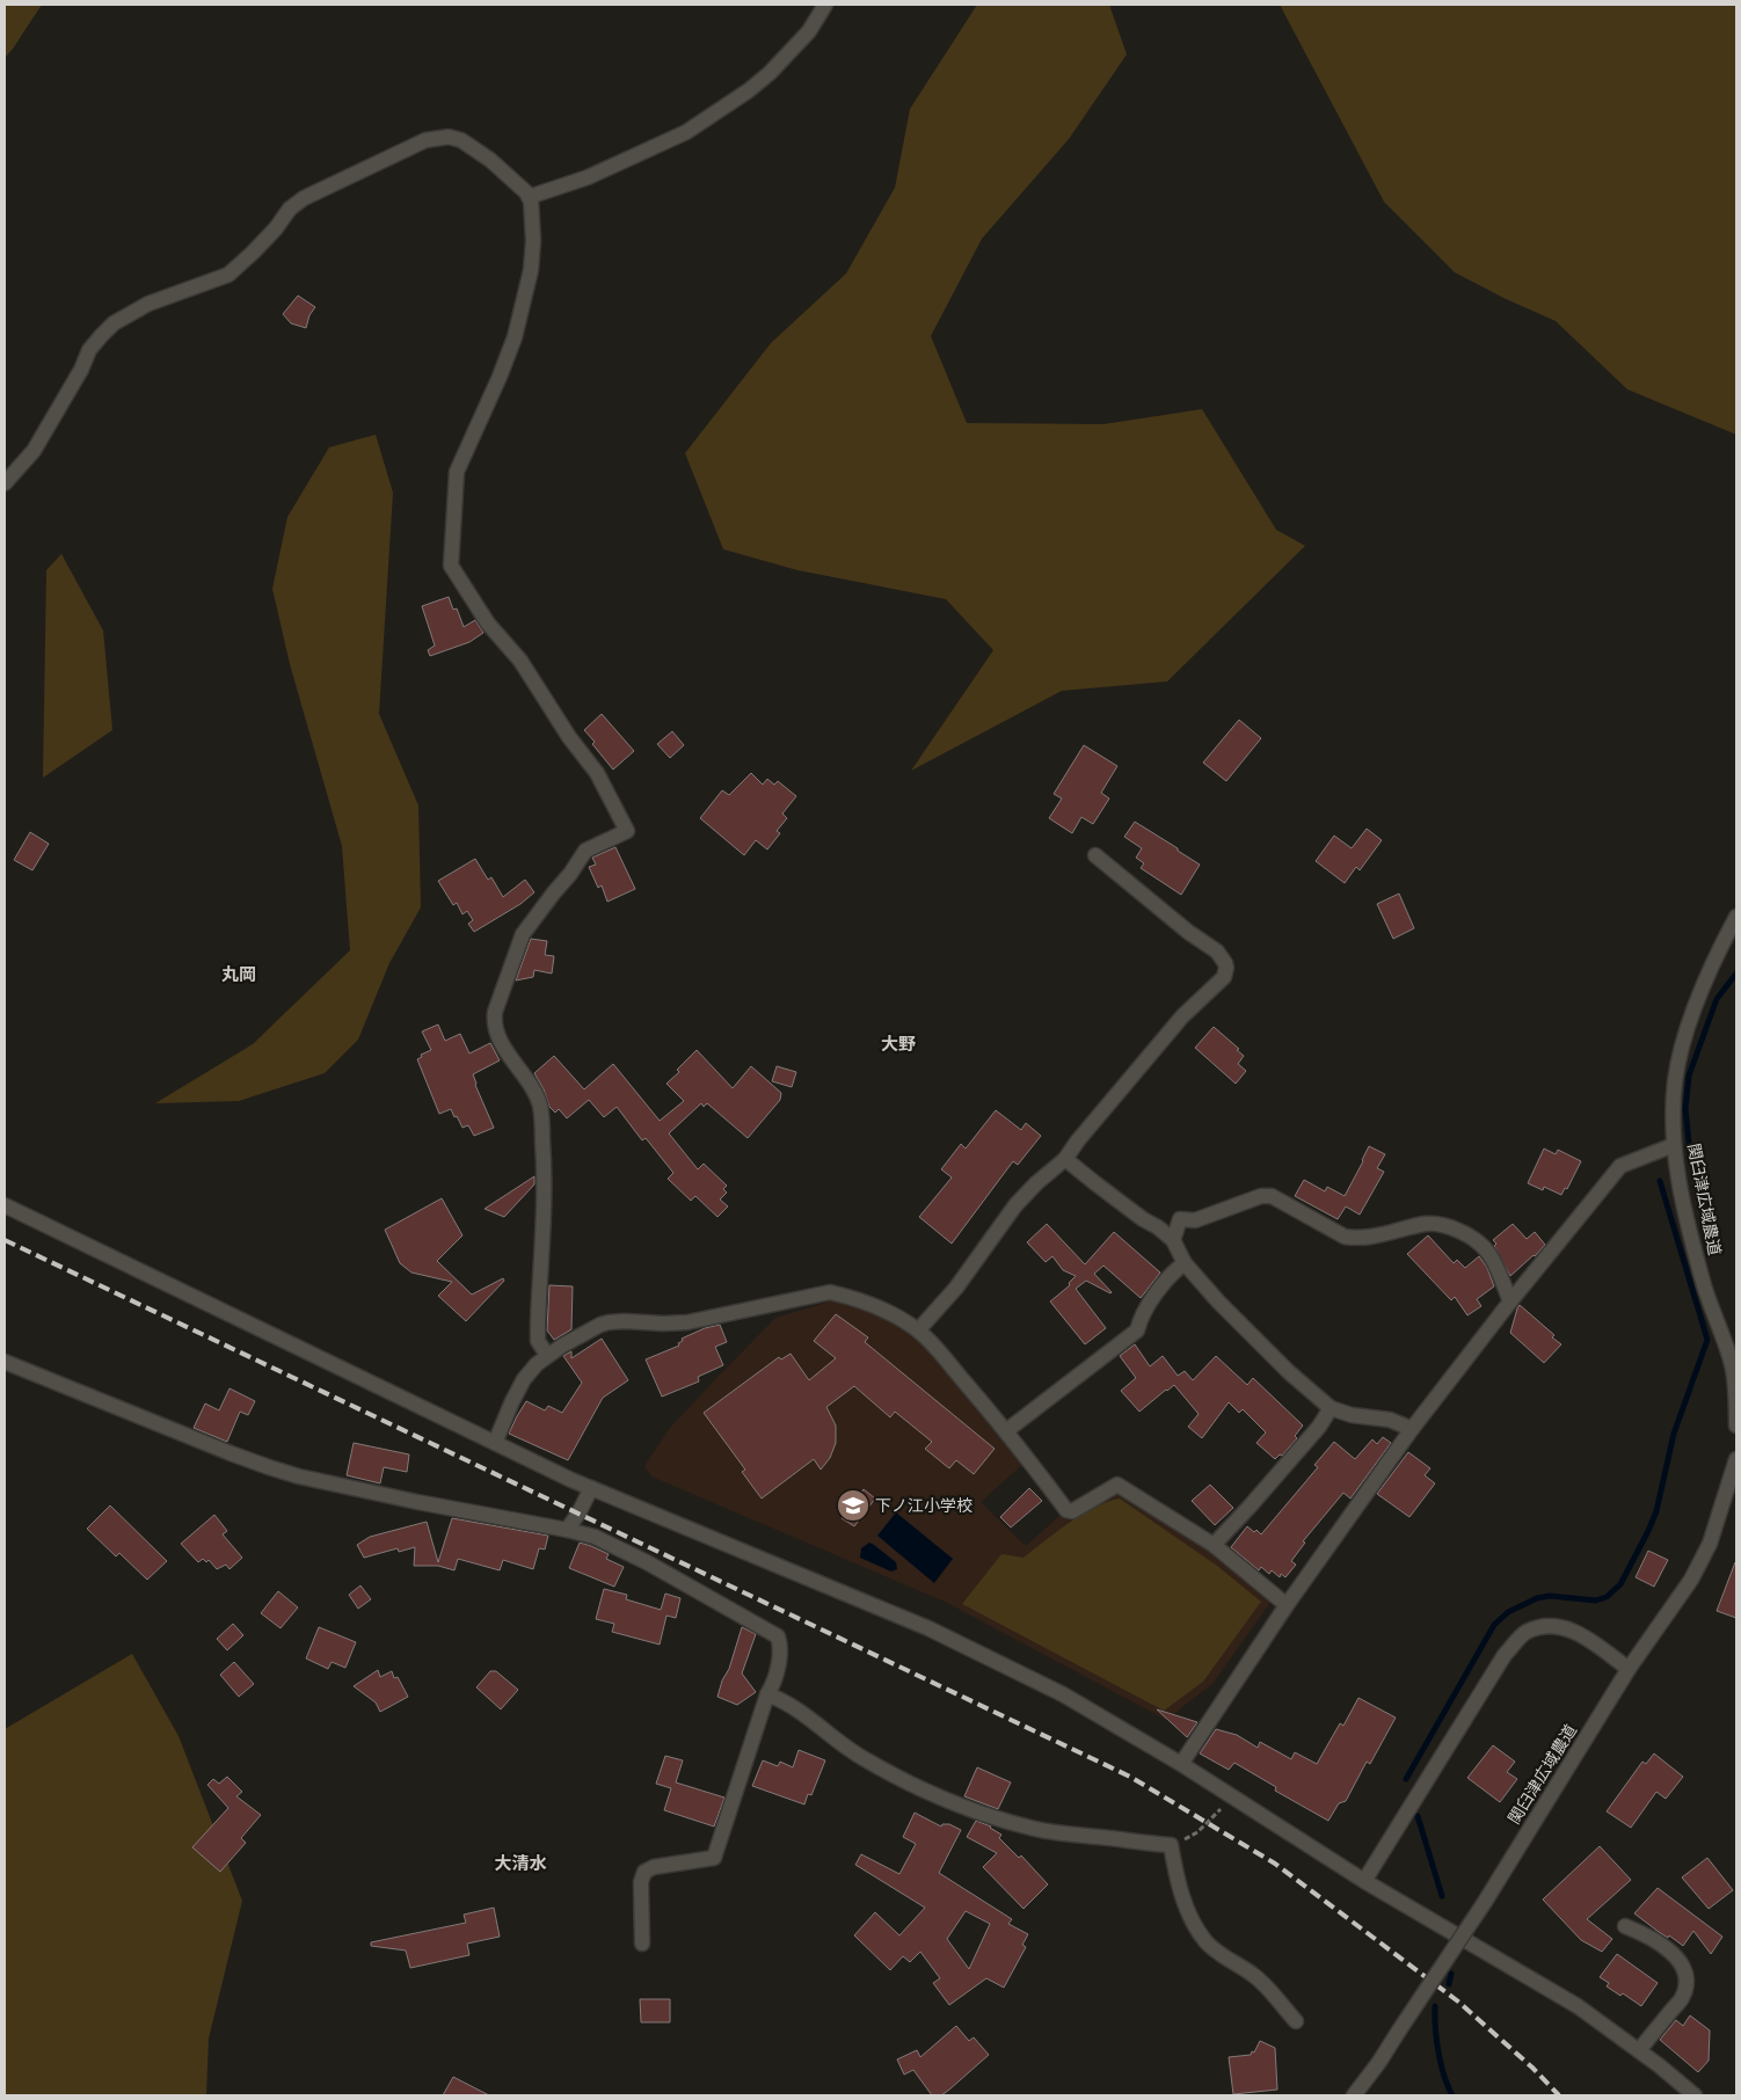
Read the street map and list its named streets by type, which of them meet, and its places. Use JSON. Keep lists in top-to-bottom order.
{
  "streets": {
    "street": ["関臼津広域農道"]
  },
  "districts": ["丸岡", "大野", "大清水"],
  "places": {
    "school or university": ["下ノ江小学校"]
  }
}
